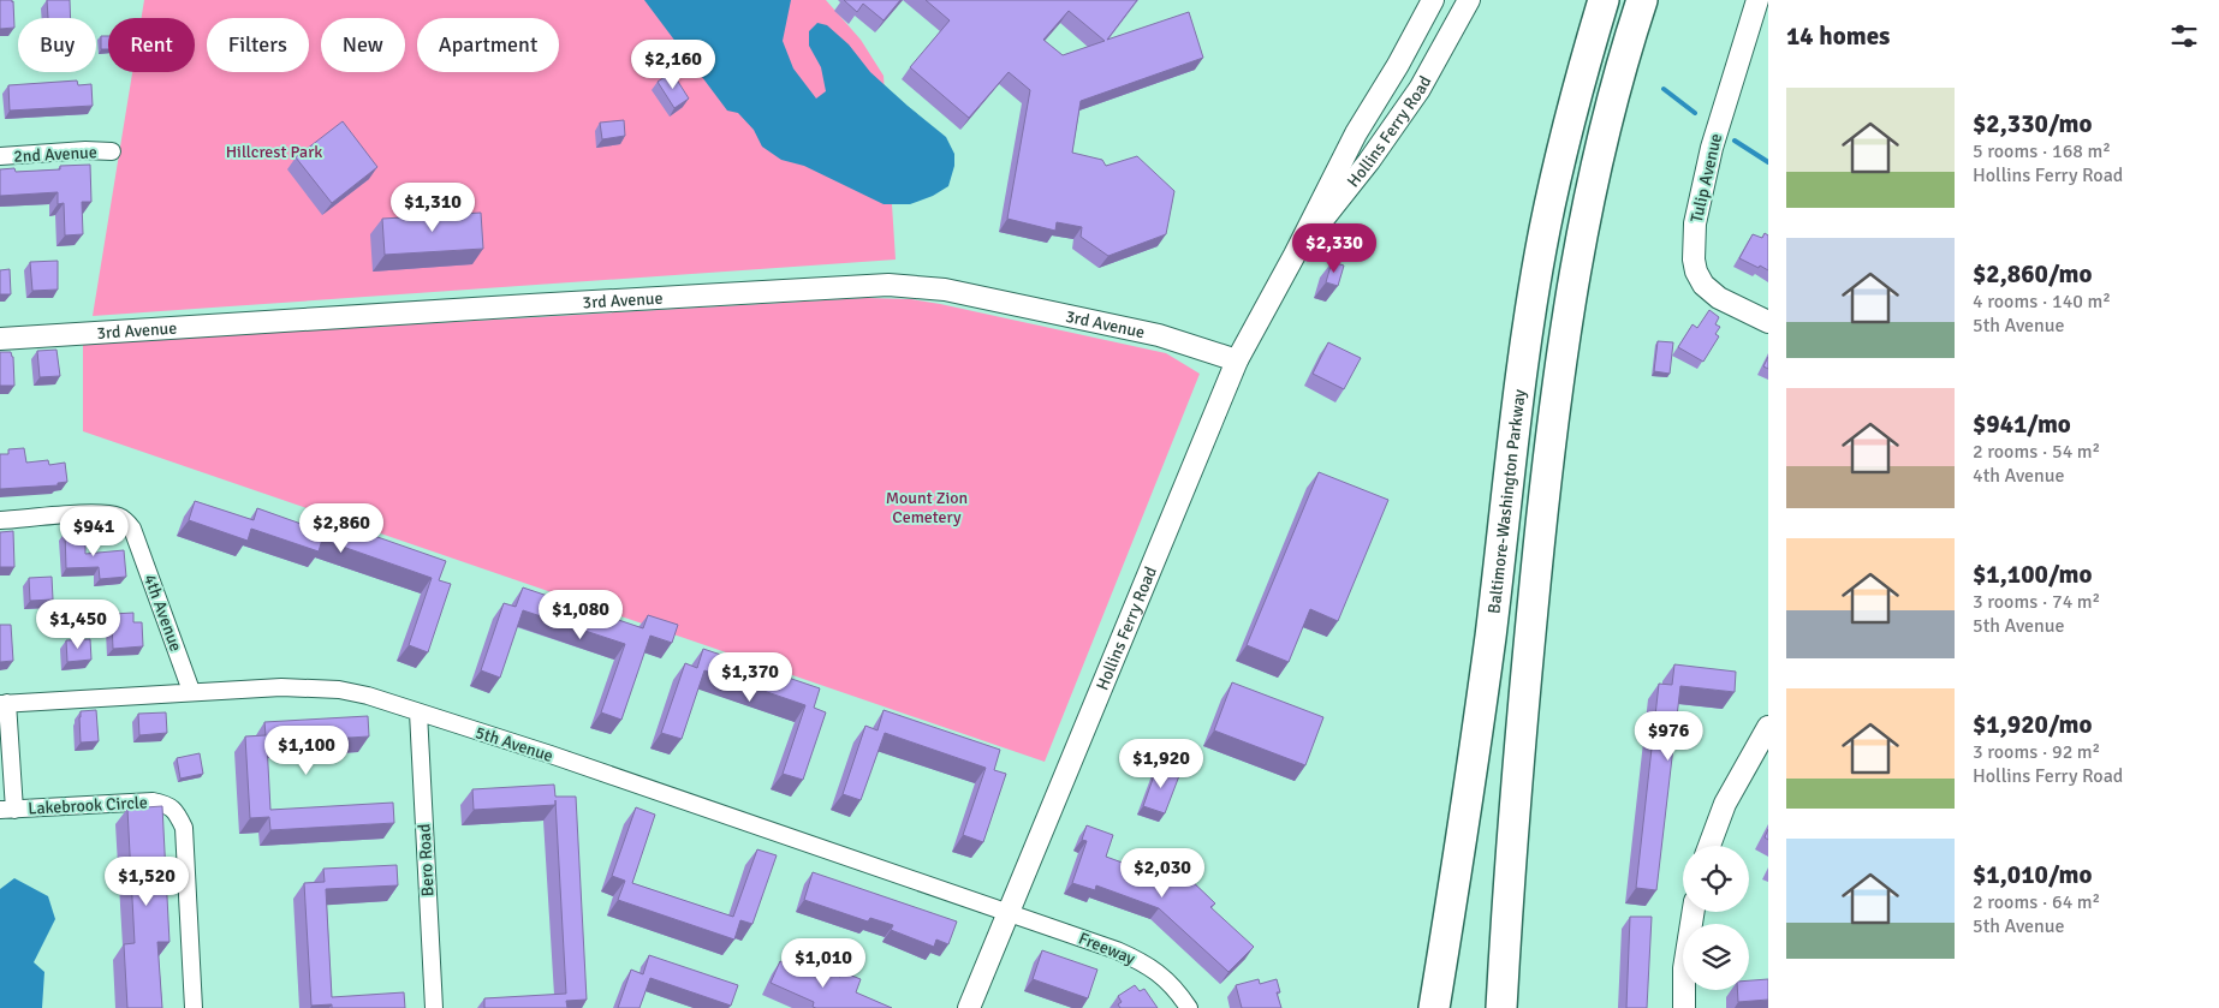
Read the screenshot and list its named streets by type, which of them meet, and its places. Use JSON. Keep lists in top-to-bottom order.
{
  "streets": {
    "highway": ["Baltimore-Washington Parkway"],
    "street": [
      "Hollins Ferry Road",
      "2nd Avenue",
      "Tulip Avenue",
      "3rd Avenue",
      "4th Avenue",
      "5th Avenue",
      "Lakebrook Circle",
      "Bero Road",
      "Freeway"
    ]
  },
  "crossings": [
    ["Hollins Ferry Road", "3rd Avenue"],
    ["Hollins Ferry Road", "5th Avenue"],
    ["Hollins Ferry Road", "Freeway"],
    ["4th Avenue", "5th Avenue"],
    ["5th Avenue", "Lakebrook Circle"],
    ["5th Avenue", "Bero Road"],
    ["5th Avenue", "Freeway"]
  ],
  "parks": ["Hillcrest Park", "Mount Zion Cemetery"],
  "page": {
    "heading": "14 homes",
    "chip": [
      "Buy",
      "Rent",
      "Filters",
      "New",
      "Apartment"
    ],
    "price": [
      "$2,160",
      "$1,310",
      "$2,330",
      "$2,860",
      "$941",
      "$1,080",
      "$1,450",
      "$1,370",
      "$976",
      "$1,100",
      "$1,920",
      "$2,030",
      "$1,520",
      "$1,010"
    ],
    "list": [
      {
        "name": "$2,330/mo",
        "note": "5 rooms · 168 m² · Hollins Ferry Road"
      },
      {
        "name": "$2,860/mo",
        "note": "4 rooms · 140 m² · 5th Avenue"
      },
      {
        "name": "$941/mo",
        "note": "2 rooms · 54 m² · 4th Avenue"
      },
      {
        "name": "$1,100/mo",
        "note": "3 rooms · 74 m² · 5th Avenue"
      },
      {
        "name": "$1,920/mo",
        "note": "3 rooms · 92 m² · Hollins Ferry Road"
      },
      {
        "name": "$1,010/mo",
        "note": "2 rooms · 64 m² · 5th Avenue"
      }
    ]
  }
}
